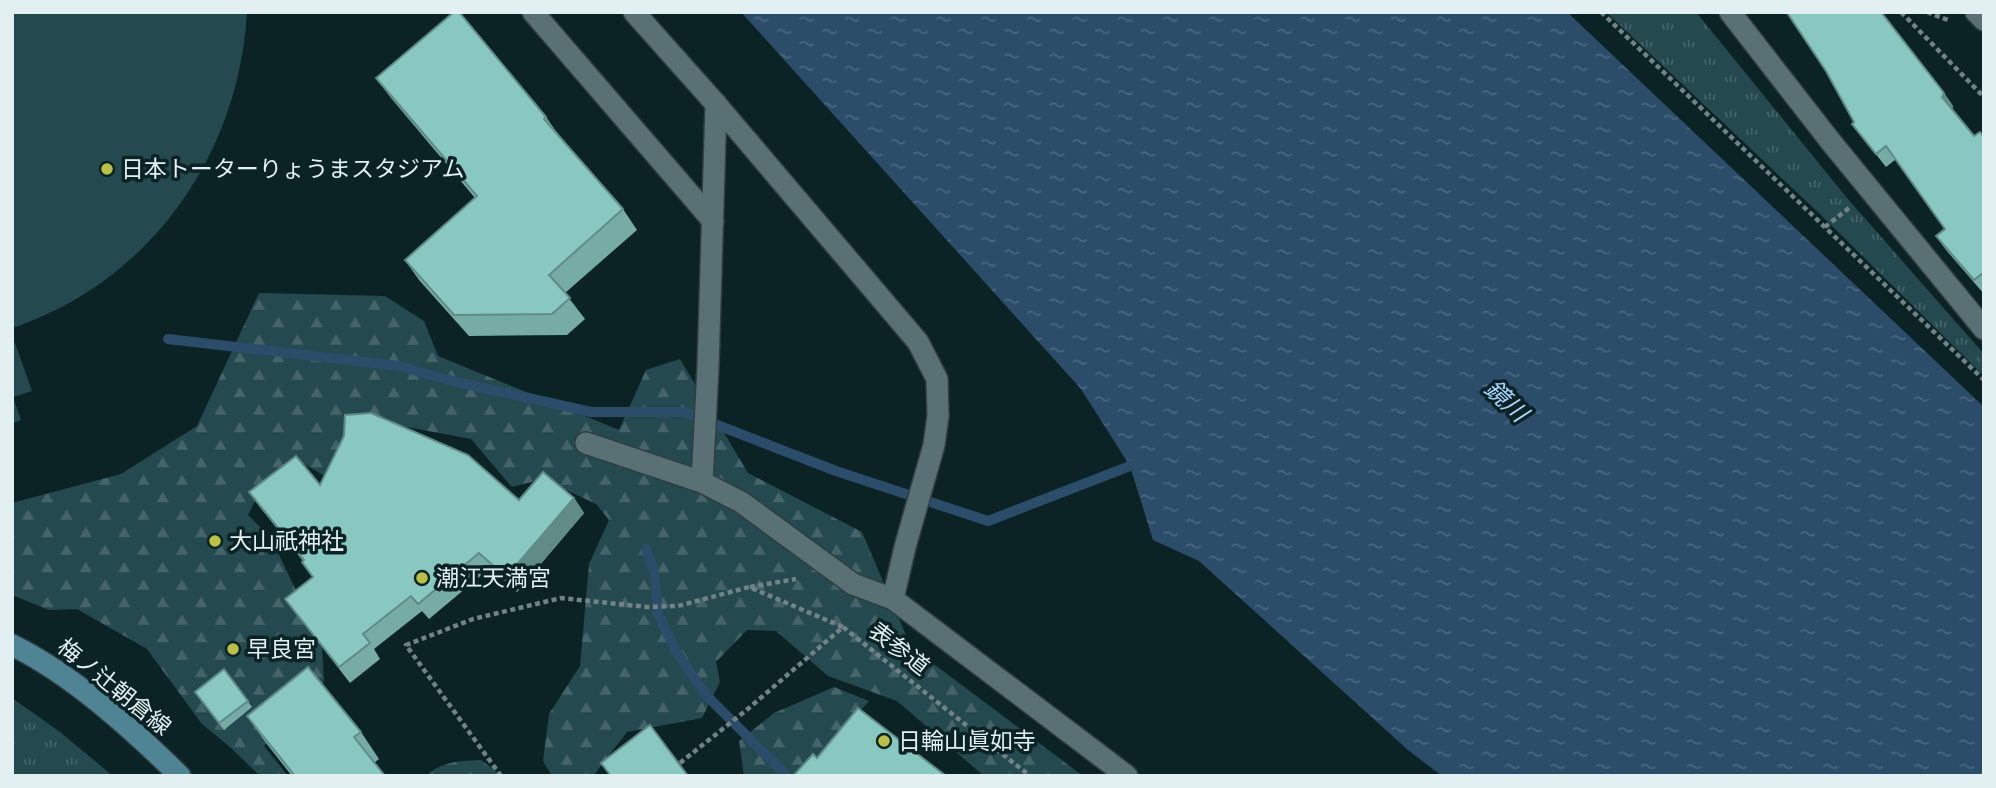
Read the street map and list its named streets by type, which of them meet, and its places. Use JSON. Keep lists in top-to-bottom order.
{
  "streets": {
    "main road": ["梅ノ辻朝倉線"],
    "path": ["表参道"]
  },
  "water": ["鏡川"],
  "places": [
    "日本トーターりょうまスタジアム",
    "大山祇神社",
    "潮江天満宮",
    "早良宮",
    "日輪山眞如寺"
  ]
}
